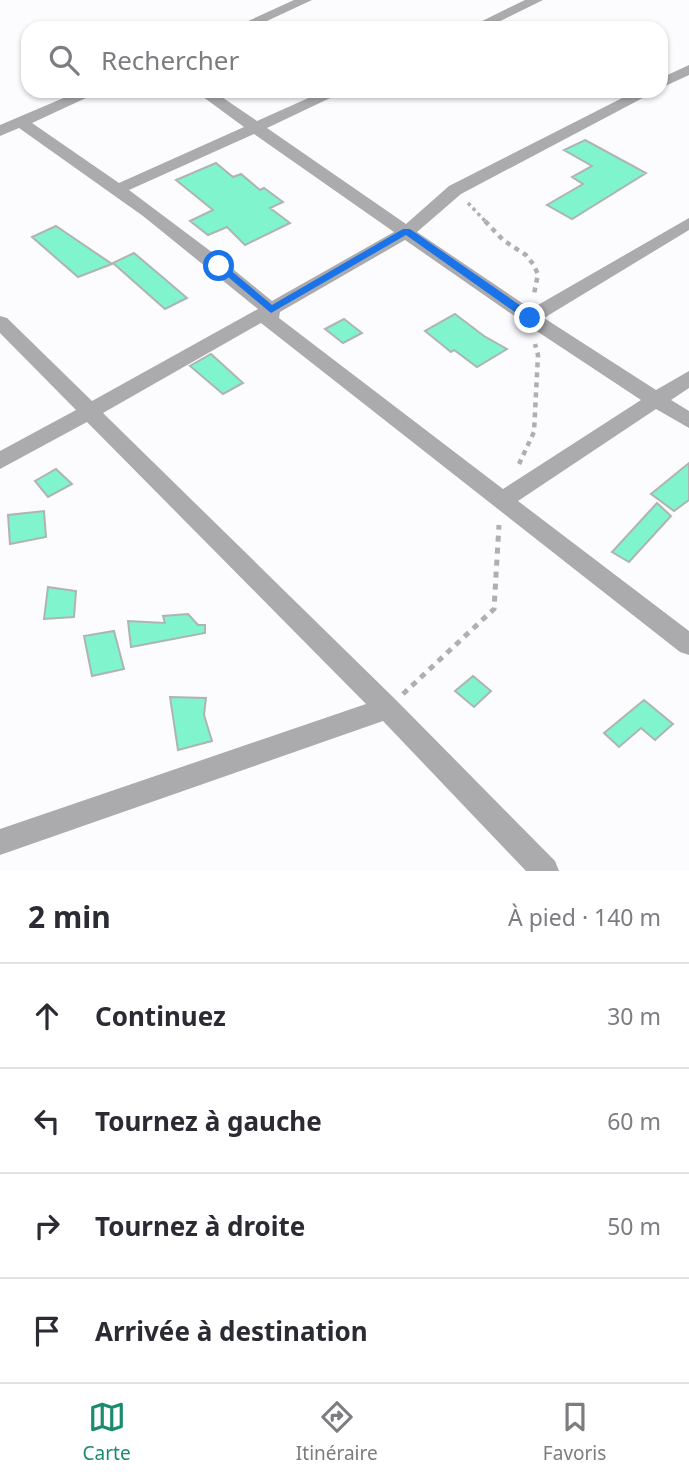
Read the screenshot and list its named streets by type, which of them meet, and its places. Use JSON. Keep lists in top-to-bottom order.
{
  "page": {
    "search": "Rechercher",
    "heading": ["2 min", "À pied · 140 m"],
    "list": [
      ["Continuez", "30 m"],
      ["Tournez à gauche", "60 m"],
      ["Tournez à droite", "50 m"],
      "Arrivée à destination"
    ],
    "nav": ["Carte", "Itinéraire", "Favoris"]
  }
}
